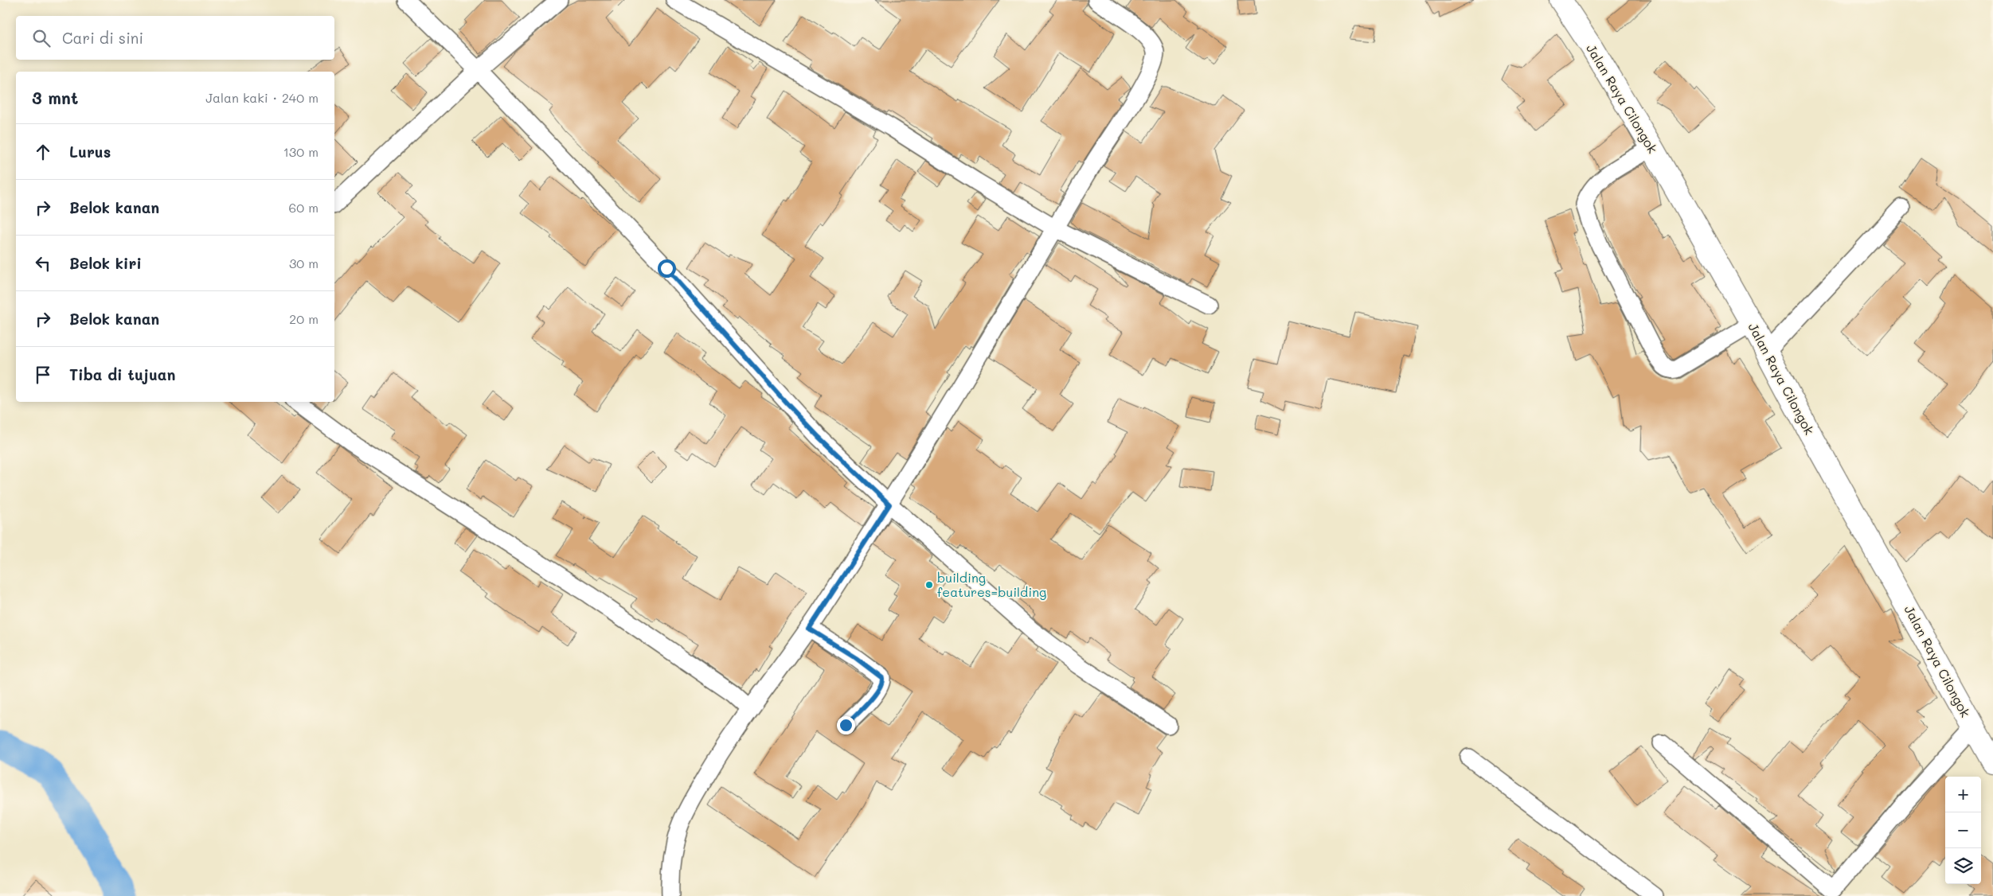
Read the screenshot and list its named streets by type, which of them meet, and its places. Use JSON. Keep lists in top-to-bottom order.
{
  "streets": {
    "highway": ["Jalan Raya Cilongok"]
  },
  "places": ["building features=building"],
  "page": {
    "search": "Cari di sini",
    "heading": ["3 mnt", "Jalan kaki · 240 m"],
    "list": [
      ["Lurus", "130 m"],
      ["Belok kanan", "60 m"],
      ["Belok kiri", "30 m"],
      ["Belok kanan", "20 m"],
      "Tiba di tujuan"
    ],
    "map_buttons": ["+", "−"]
  }
}
